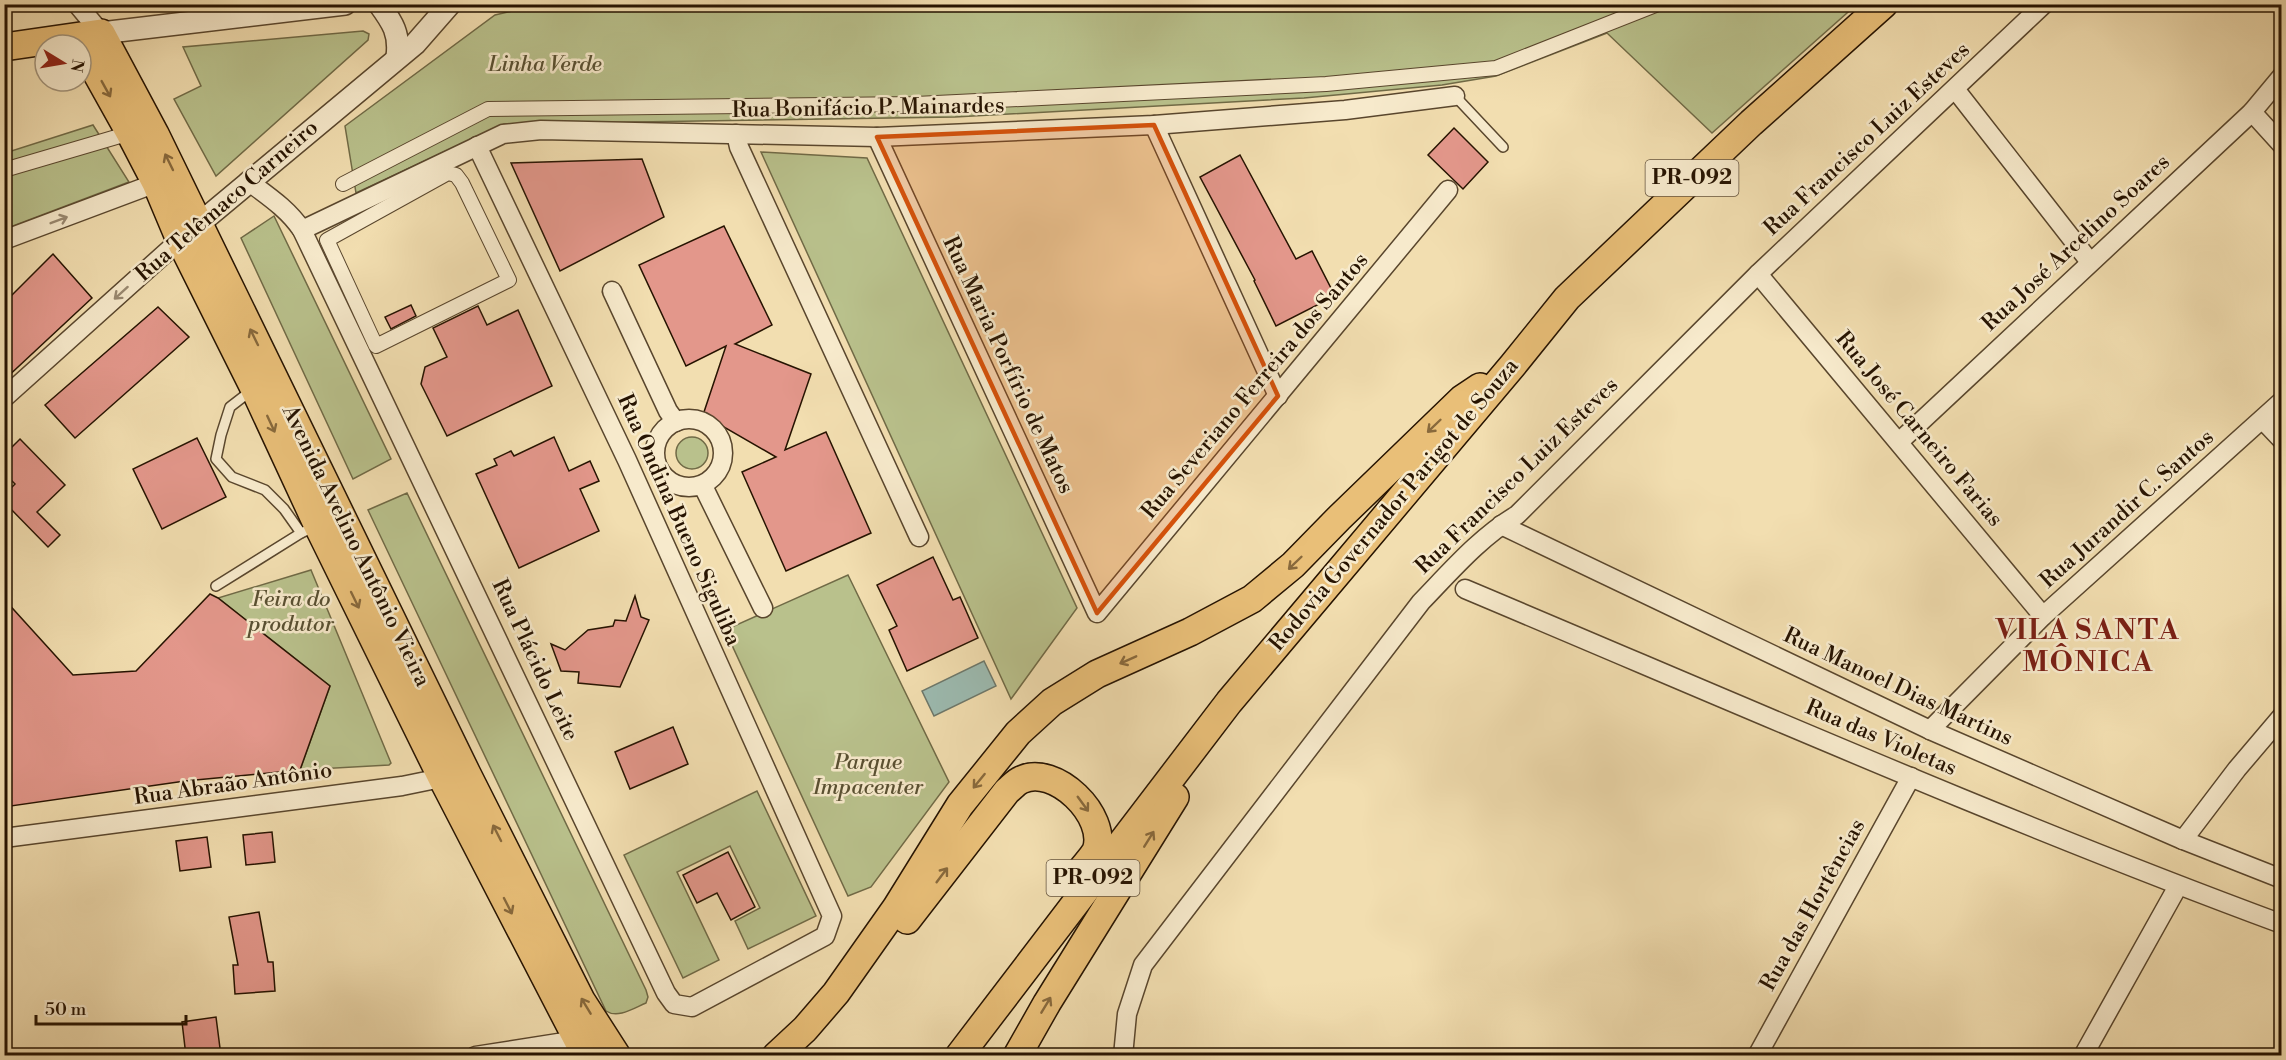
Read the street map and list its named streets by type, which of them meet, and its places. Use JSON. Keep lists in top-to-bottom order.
{
  "streets": {
    "main road": ["PR-092", "Rodovia Governador Parigot de Souza", "Avenida Avelino Antônio Vieira"],
    "street": [
      "Rua Bonifácio P. Mainardes",
      "Rua Francisco Luiz Esteves",
      "Rua Telêmaco Carneiro",
      "Rua José Arcelino Soares",
      "Rua Maria Porfírio de Matos",
      "Rua Severiano Ferreira dos Santos",
      "Rua José Carneiro Farias",
      "Rua Jurandir C. Santos",
      "Rua Ondina Bueno Siguliba",
      "Rua Plácido Leite",
      "Rua Manoel Dias Martins",
      "Rua das Violetas",
      "Rua Abraão Antônio",
      "Rua das Hortências"
    ]
  },
  "crossings": [
    ["Rua Bonifácio P. Mainardes", "Rua Maria Porfírio de Matos"],
    ["Rua Bonifácio P. Mainardes", "Rua Ondina Bueno Siguliba"],
    ["Rua Bonifácio P. Mainardes", "Rua Plácido Leite"],
    ["Rua Francisco Luiz Esteves", "Rua José Carneiro Farias"],
    ["Rua Francisco Luiz Esteves", "Rua Manoel Dias Martins"],
    ["Rua Telêmaco Carneiro", "Avenida Avelino Antônio Vieira"],
    ["Rua Telêmaco Carneiro", "Rua Plácido Leite"],
    ["Rua José Arcelino Soares", "Rua José Carneiro Farias"],
    ["Rua Maria Porfírio de Matos", "Rua Severiano Ferreira dos Santos"],
    ["Rua José Carneiro Farias", "Rua Jurandir C. Santos"],
    ["Rua Jurandir C. Santos", "Rua Manoel Dias Martins"],
    ["Rua Ondina Bueno Siguliba", "Rua Plácido Leite"],
    ["Avenida Avelino Antônio Vieira", "Rua Abraão Antônio"],
    ["Rua das Violetas", "Rua das Hortências"]
  ],
  "districts": ["VILA SANTA MÔNICA"],
  "parks": ["Linha Verde", "Feira do produtor", "Parque Impacenter"],
  "scale_bar": "50 m",
  "north": "right"
}
